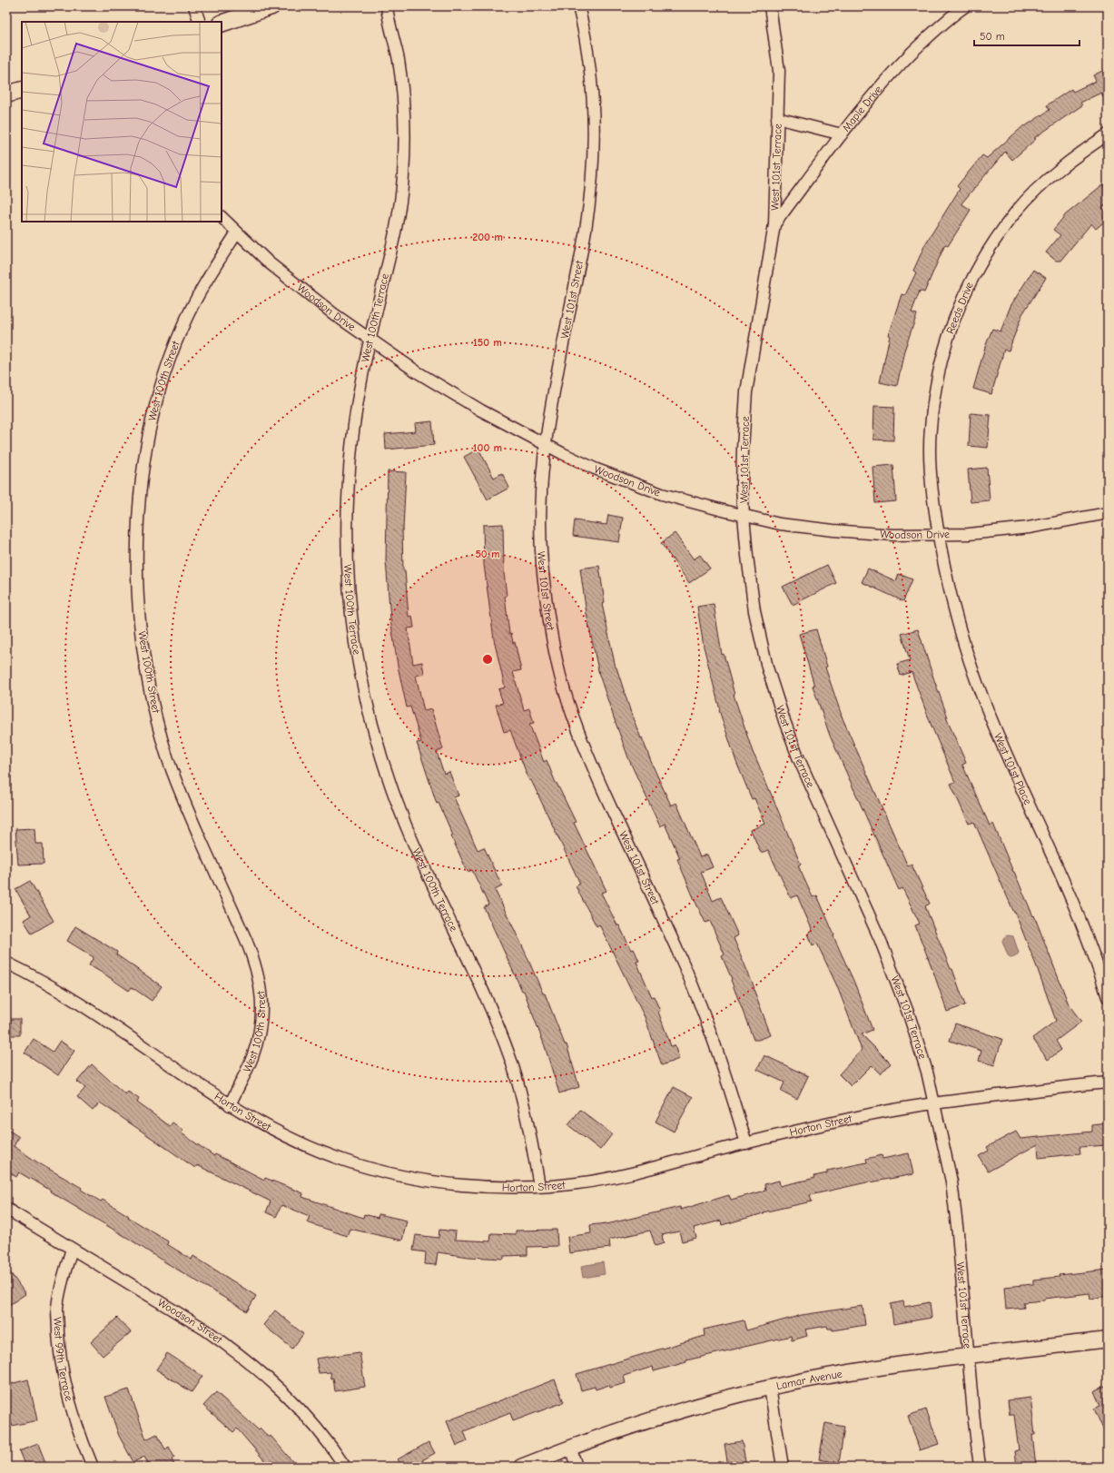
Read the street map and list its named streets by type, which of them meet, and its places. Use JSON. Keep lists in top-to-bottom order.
{
  "streets": {
    "street": [
      "Maple Drive",
      "West 101st Terrace",
      "West 101st Street",
      "Woodson Drive",
      "Reeds Drive",
      "West 100th Terrace",
      "West 100th Street",
      "West 101st Place",
      "Horton Street",
      "Woodson Street",
      "West 99th Terrace",
      "Lamar Avenue"
    ]
  },
  "crossings": [
    ["Maple Drive", "West 101st Terrace"],
    ["West 101st Terrace", "Woodson Drive"],
    ["West 101st Terrace", "Horton Street"],
    ["West 101st Terrace", "Lamar Avenue"],
    ["West 101st Street", "Woodson Drive"],
    ["West 101st Street", "Horton Street"],
    ["Woodson Drive", "Reeds Drive"],
    ["Woodson Drive", "West 100th Terrace"],
    ["Woodson Drive", "West 100th Street"],
    ["Woodson Drive", "West 101st Place"],
    ["Reeds Drive", "West 101st Place"],
    ["West 100th Terrace", "Horton Street"],
    ["West 100th Street", "Horton Street"],
    ["Woodson Street", "West 99th Terrace"]
  ],
  "scale_bar": "50 m",
  "rings": [
    "200 m",
    "150 m",
    "100 m",
    "50 m"
  ]
}
